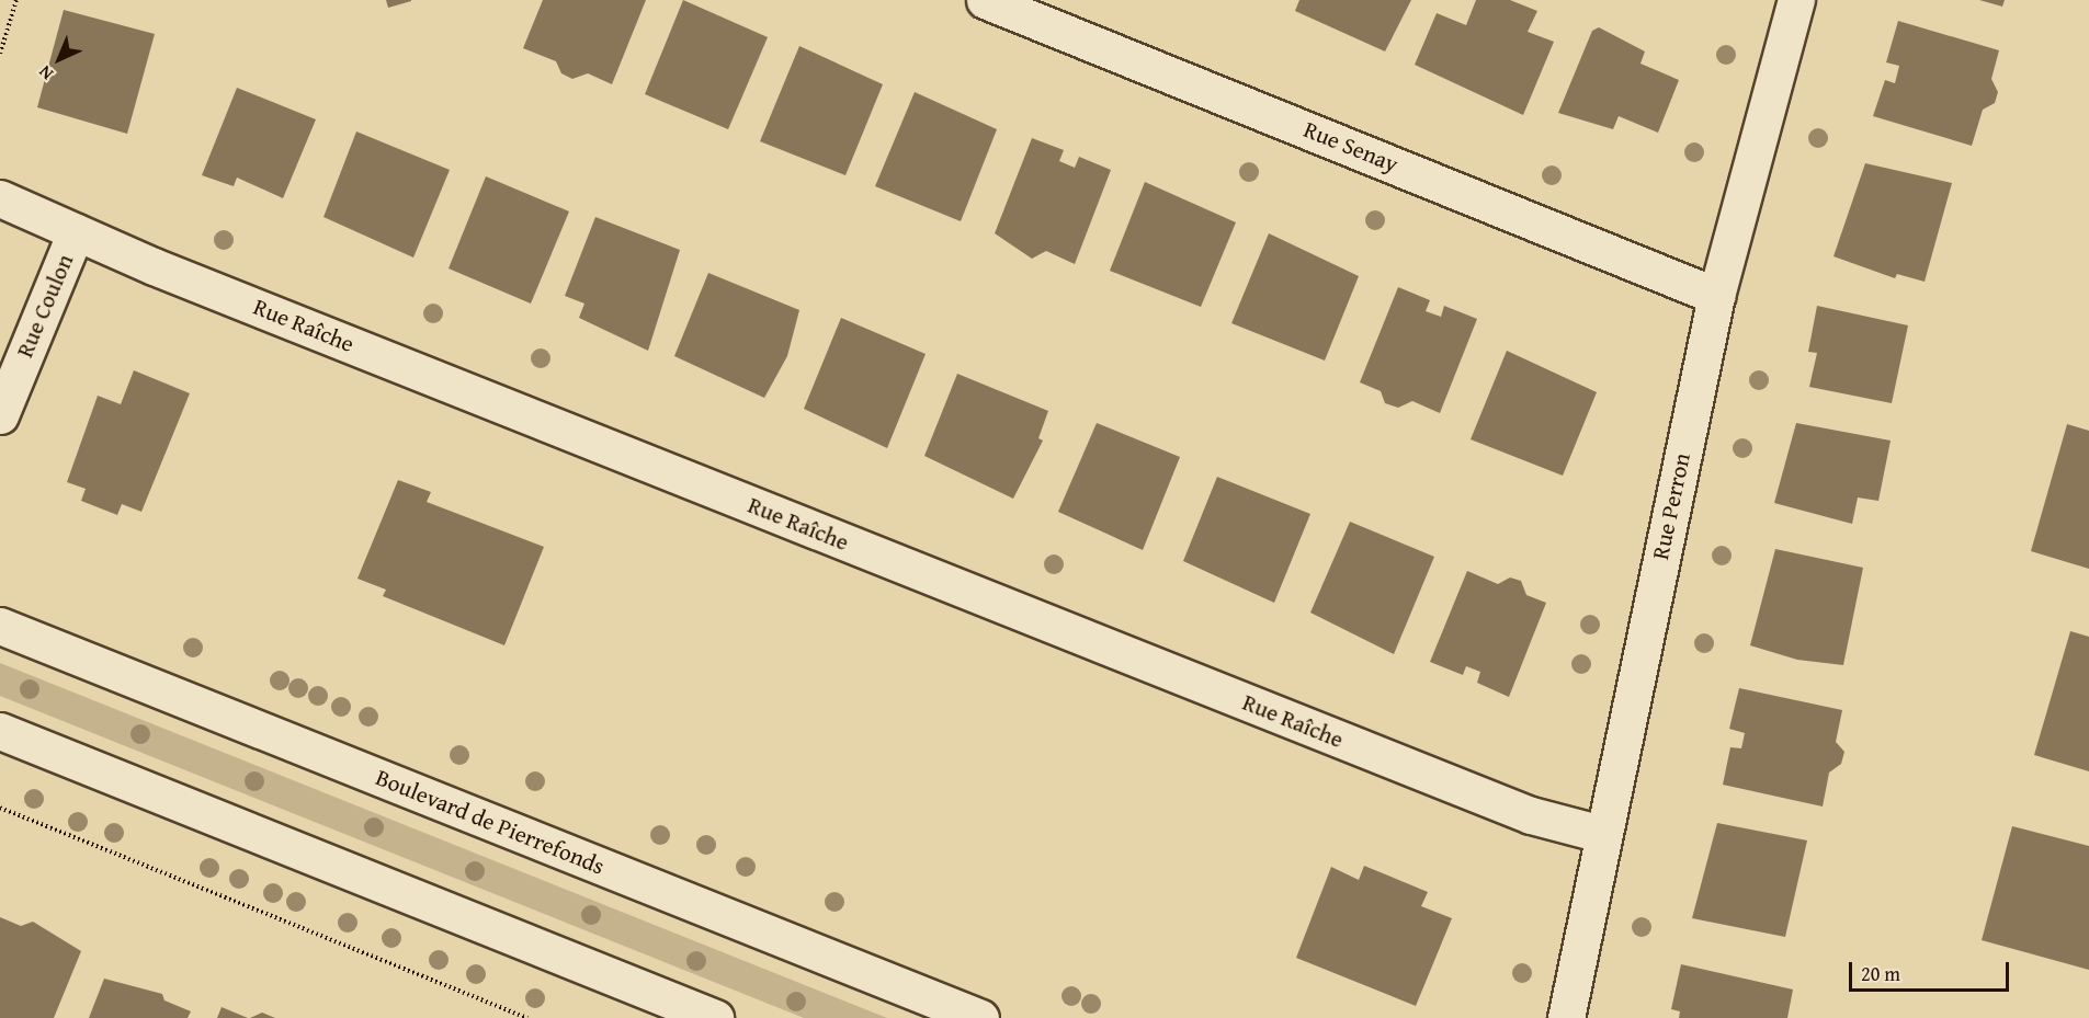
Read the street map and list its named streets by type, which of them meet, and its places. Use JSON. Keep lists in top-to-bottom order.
{
  "streets": {
    "street": [
      "Rue Senay",
      "Rue Coulon",
      "Rue Raîche",
      "Rue Perron",
      "Boulevard de Pierrefonds"
    ]
  },
  "crossings": [
    ["Rue Senay", "Rue Perron"],
    ["Rue Coulon", "Rue Raîche"],
    ["Rue Raîche", "Rue Perron"]
  ],
  "scale_bar": "20 m",
  "north": "bottom left"
}
